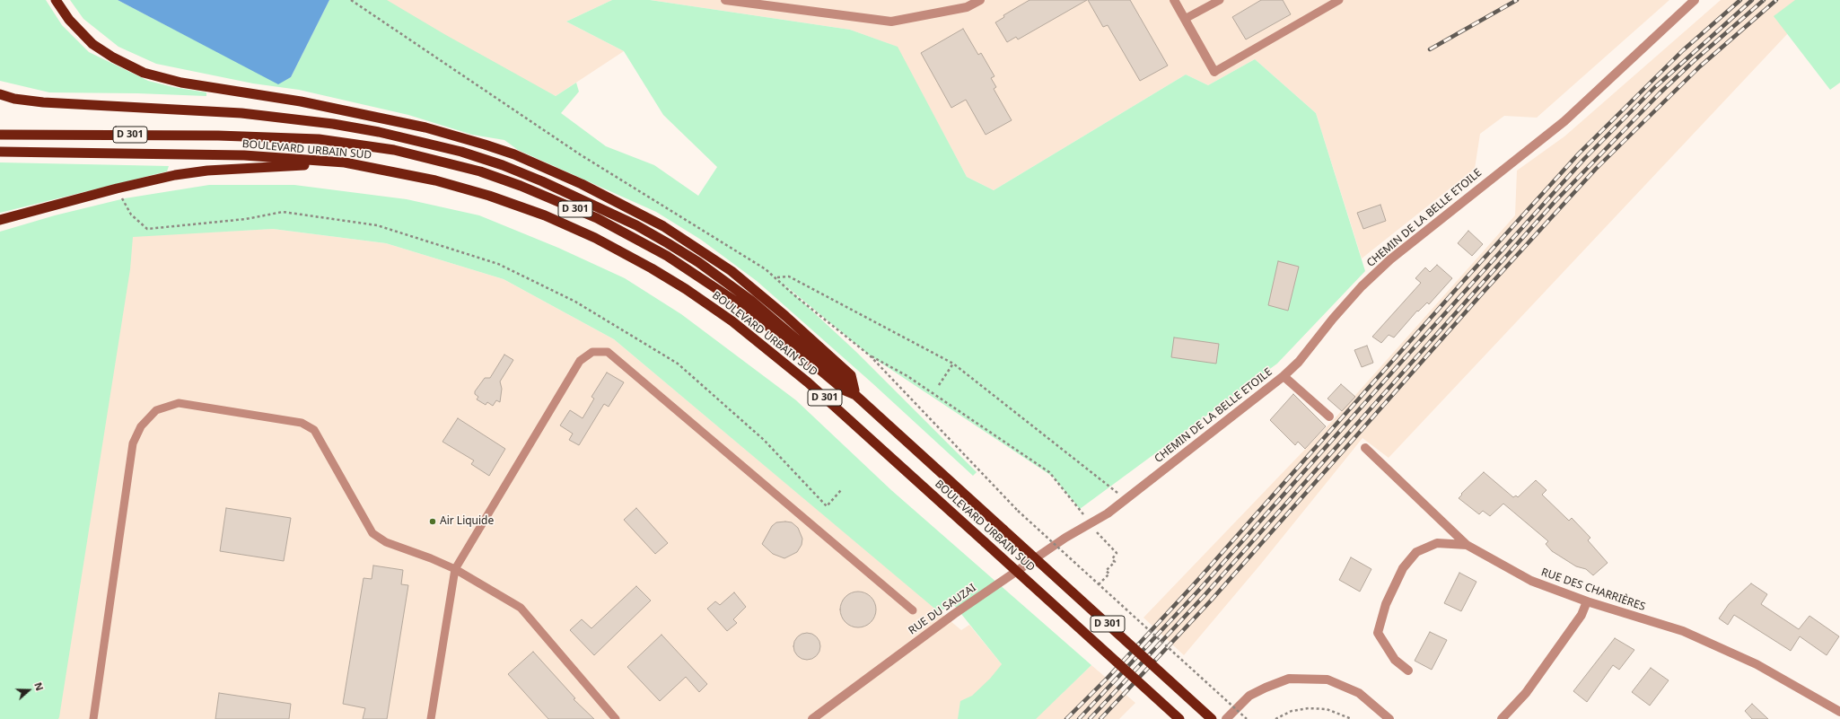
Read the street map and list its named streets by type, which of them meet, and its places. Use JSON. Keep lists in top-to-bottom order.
{
  "streets": {
    "highway": ["D 301", "BOULEVARD URBAIN SUD"],
    "street": ["CHEMIN DE LA BELLE ETOILE", "RUE DES CHARRIÈRES", "RUE DU SAUZAI"]
  },
  "crossings": [
    ["D 301", "BOULEVARD URBAIN SUD"],
    ["CHEMIN DE LA BELLE ETOILE", "RUE DU SAUZAI"]
  ],
  "places": ["Air Liquide"],
  "north": "right"
}
